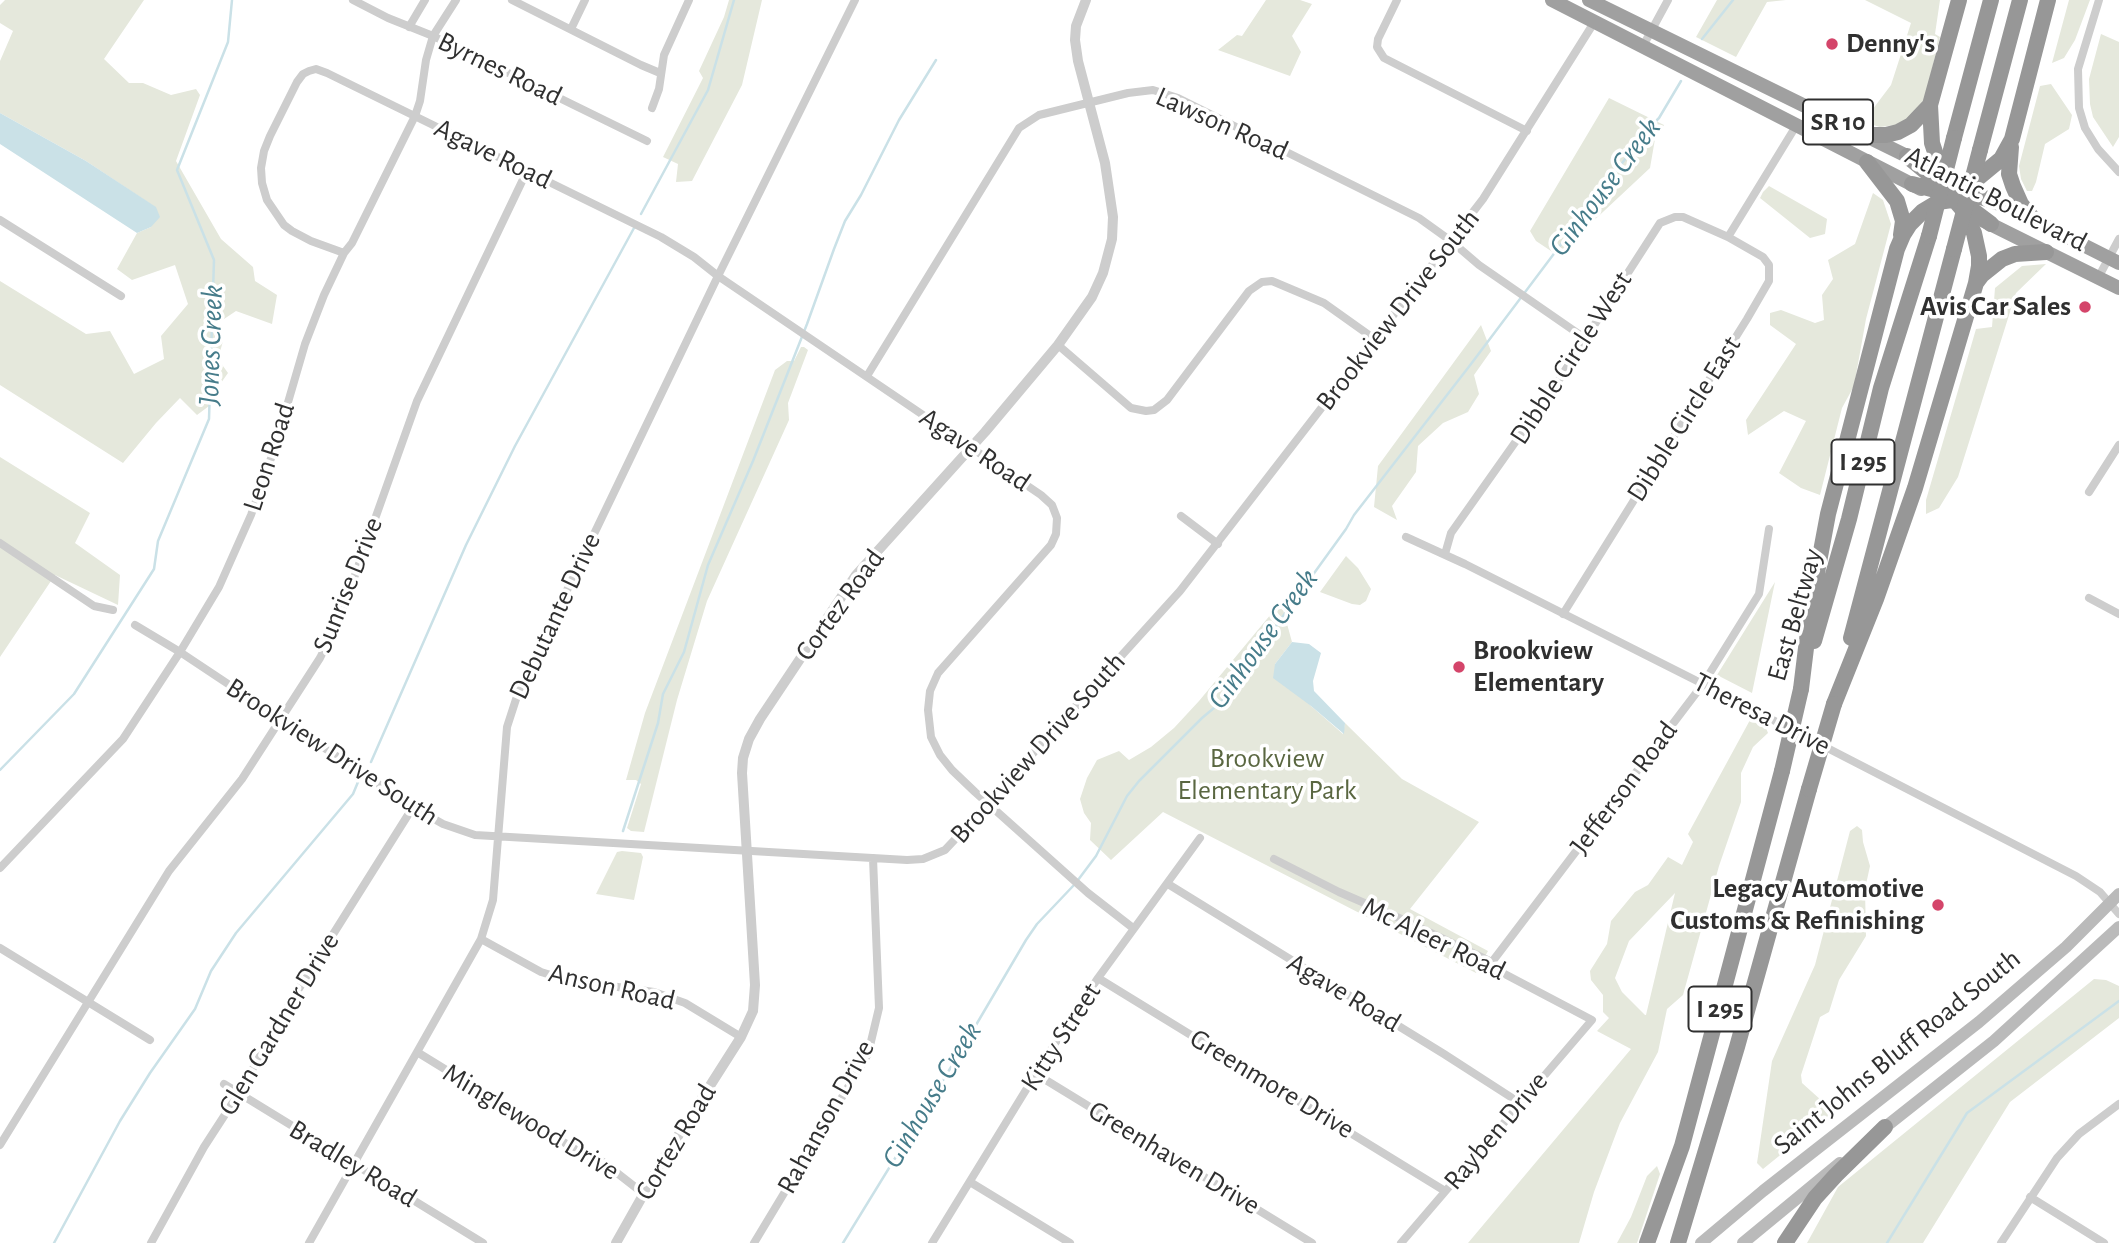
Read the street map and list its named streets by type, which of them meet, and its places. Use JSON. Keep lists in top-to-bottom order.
{
  "streets": {
    "highway": [
      "SR 10",
      "Atlantic Boulevard",
      "I 295",
      "East Beltway"
    ],
    "main road": ["Saint Johns Bluff Road South"],
    "street": [
      "Byrnes Road",
      "Lawson Road",
      "Agave Road",
      "Brookview Drive South",
      "Dibble Circle West",
      "Dibble Circle East",
      "Leon Road",
      "Sunrise Drive",
      "Cortez Road",
      "Debutante Drive",
      "Theresa Drive",
      "Jefferson Road",
      "Mc Aleer Road",
      "Anson Road",
      "Glen Gardner Drive",
      "Kitty Street",
      "Greenmore Drive",
      "Rahanson Drive",
      "Minglewood Drive",
      "Rayben Drive",
      "Greenhaven Drive",
      "Bradley Road"
    ]
  },
  "crossings": [
    ["Byrnes Road", "Leon Road"],
    ["Lawson Road", "Agave Road"],
    ["Lawson Road", "Brookview Drive South"],
    ["Lawson Road", "Dibble Circle West"],
    ["Lawson Road", "Cortez Road"],
    ["Agave Road", "Brookview Drive South"],
    ["Agave Road", "Leon Road"],
    ["Agave Road", "Sunrise Drive"],
    ["Agave Road", "Cortez Road"],
    ["Agave Road", "Debutante Drive"],
    ["Agave Road", "Kitty Street"],
    ["Agave Road", "Rayben Drive"],
    ["Atlantic Boulevard", "Brookview Drive South"],
    ["Brookview Drive South", "Leon Road"],
    ["Brookview Drive South", "Sunrise Drive"],
    ["Brookview Drive South", "Cortez Road"],
    ["Brookview Drive South", "Debutante Drive"],
    ["Brookview Drive South", "Glen Gardner Drive"],
    ["Brookview Drive South", "Rahanson Drive"],
    ["Dibble Circle West", "Dibble Circle East"],
    ["Dibble Circle West", "Theresa Drive"],
    ["Dibble Circle East", "Theresa Drive"],
    ["Cortez Road", "Anson Road"],
    ["Cortez Road", "Minglewood Drive"],
    ["Debutante Drive", "Anson Road"],
    ["Debutante Drive", "Minglewood Drive"],
    ["Debutante Drive", "Bradley Road"],
    ["Theresa Drive", "Jefferson Road"],
    ["Theresa Drive", "Saint Johns Bluff Road South"],
    ["Jefferson Road", "Mc Aleer Road"],
    ["Mc Aleer Road", "Rayben Drive"],
    ["Glen Gardner Drive", "Bradley Road"],
    ["Kitty Street", "Greenmore Drive"],
    ["Kitty Street", "Greenhaven Drive"],
    ["Greenmore Drive", "Rayben Drive"]
  ],
  "water": ["Ginhouse Creek", "Jones Creek"],
  "parks": ["Brookview Elementary Park"],
  "places": [
    "Denny's",
    "Avis Car Sales",
    "Brookview Elementary",
    "Legacy Automotive Customs & Refinishing"
  ]
}
